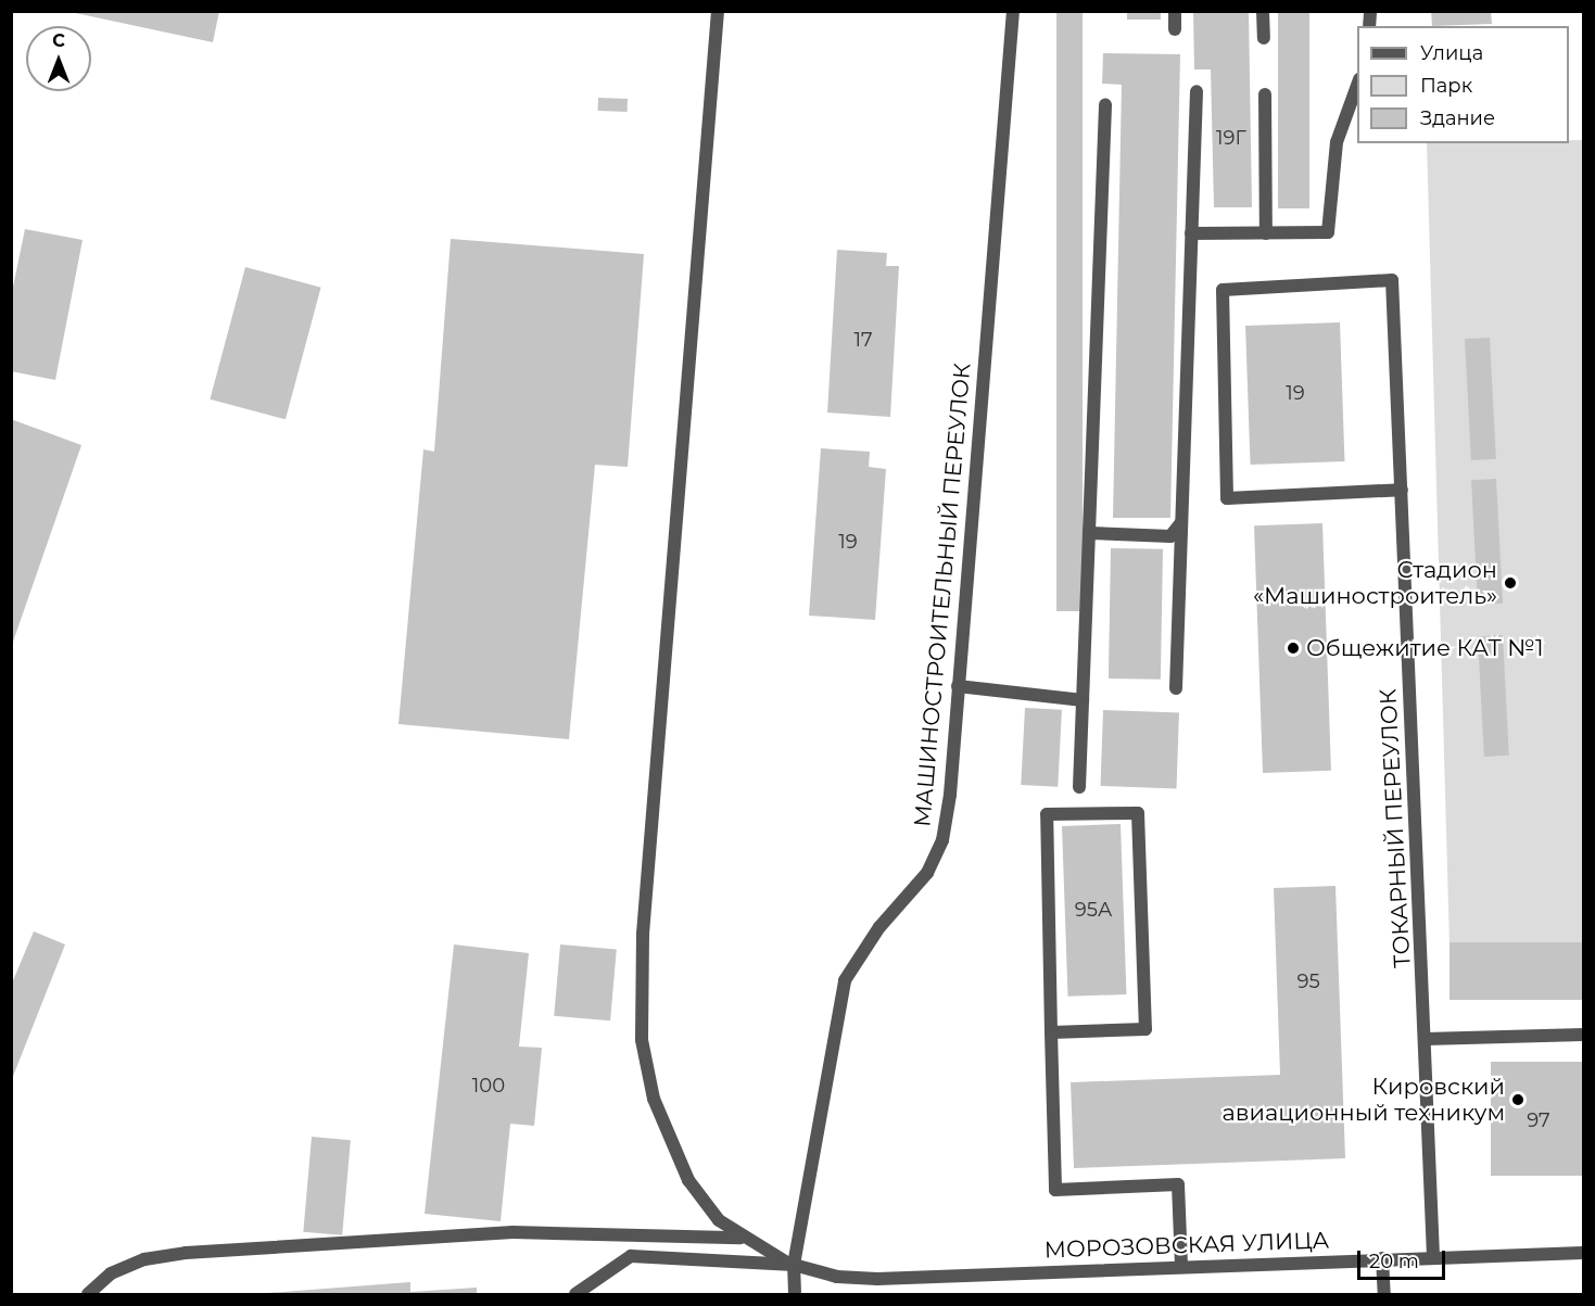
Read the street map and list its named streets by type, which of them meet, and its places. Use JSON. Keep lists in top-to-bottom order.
{
  "streets": {
    "street": ["МАШИНОСТРОИТЕЛЬНЫЙ ПЕРЕУЛОК", "ТОКАРНЫЙ ПЕРЕУЛОК", "МОРОЗОВСКАЯ УЛИЦА"]
  },
  "crossings": [
    ["МАШИНОСТРОИТЕЛЬНЫЙ ПЕРЕУЛОК", "МОРОЗОВСКАЯ УЛИЦА"],
    ["ТОКАРНЫЙ ПЕРЕУЛОК", "МОРОЗОВСКАЯ УЛИЦА"]
  ],
  "places": ["Стадион «Машиностроитель»", "Общежитие КАТ №1", "Кировский авиационный техникум"],
  "house_numbers": [
    "19Г",
    "17",
    "19",
    "19",
    "95А",
    "95",
    "100",
    "97"
  ],
  "legend": ["Улица", "Парк", "Здание"],
  "scale_bar": "20 m",
  "north": "top"
}
